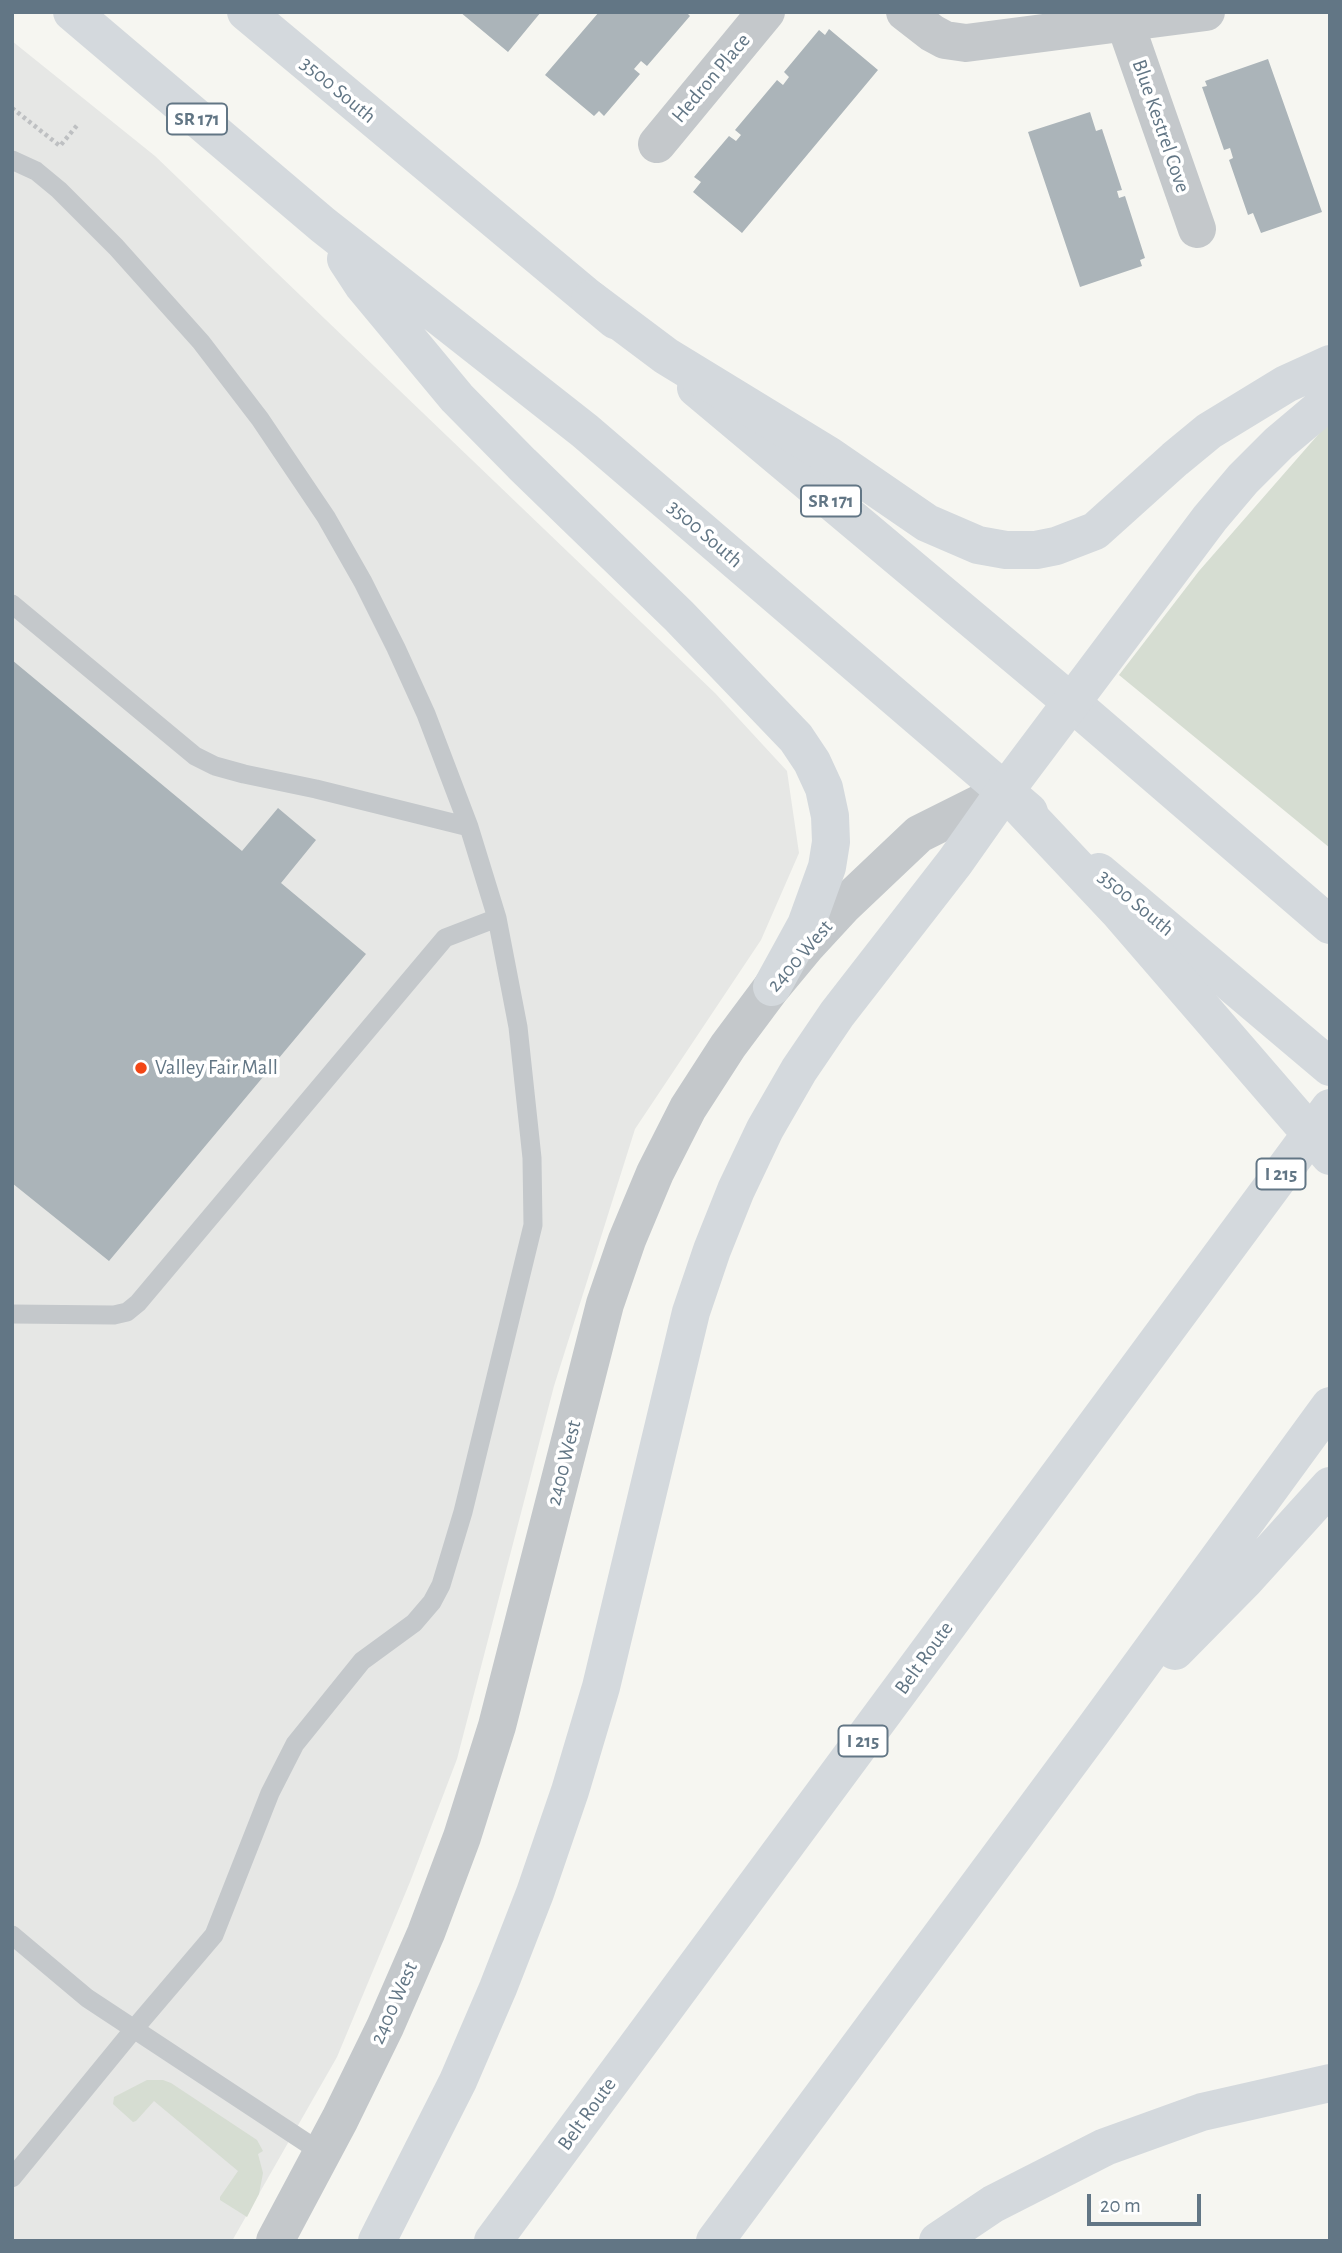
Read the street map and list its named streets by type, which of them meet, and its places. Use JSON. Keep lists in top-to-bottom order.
{
  "streets": {
    "main road": [
      "3500 South",
      "SR 171",
      "I 215",
      "Belt Route"
    ],
    "street": ["Hedron Place", "Blue Kestrel Cove", "2400 West"]
  },
  "crossings": [
    ["3500 South", "2400 West"]
  ],
  "places": ["Valley Fair Mall"],
  "scale_bar": "20 m"
}
